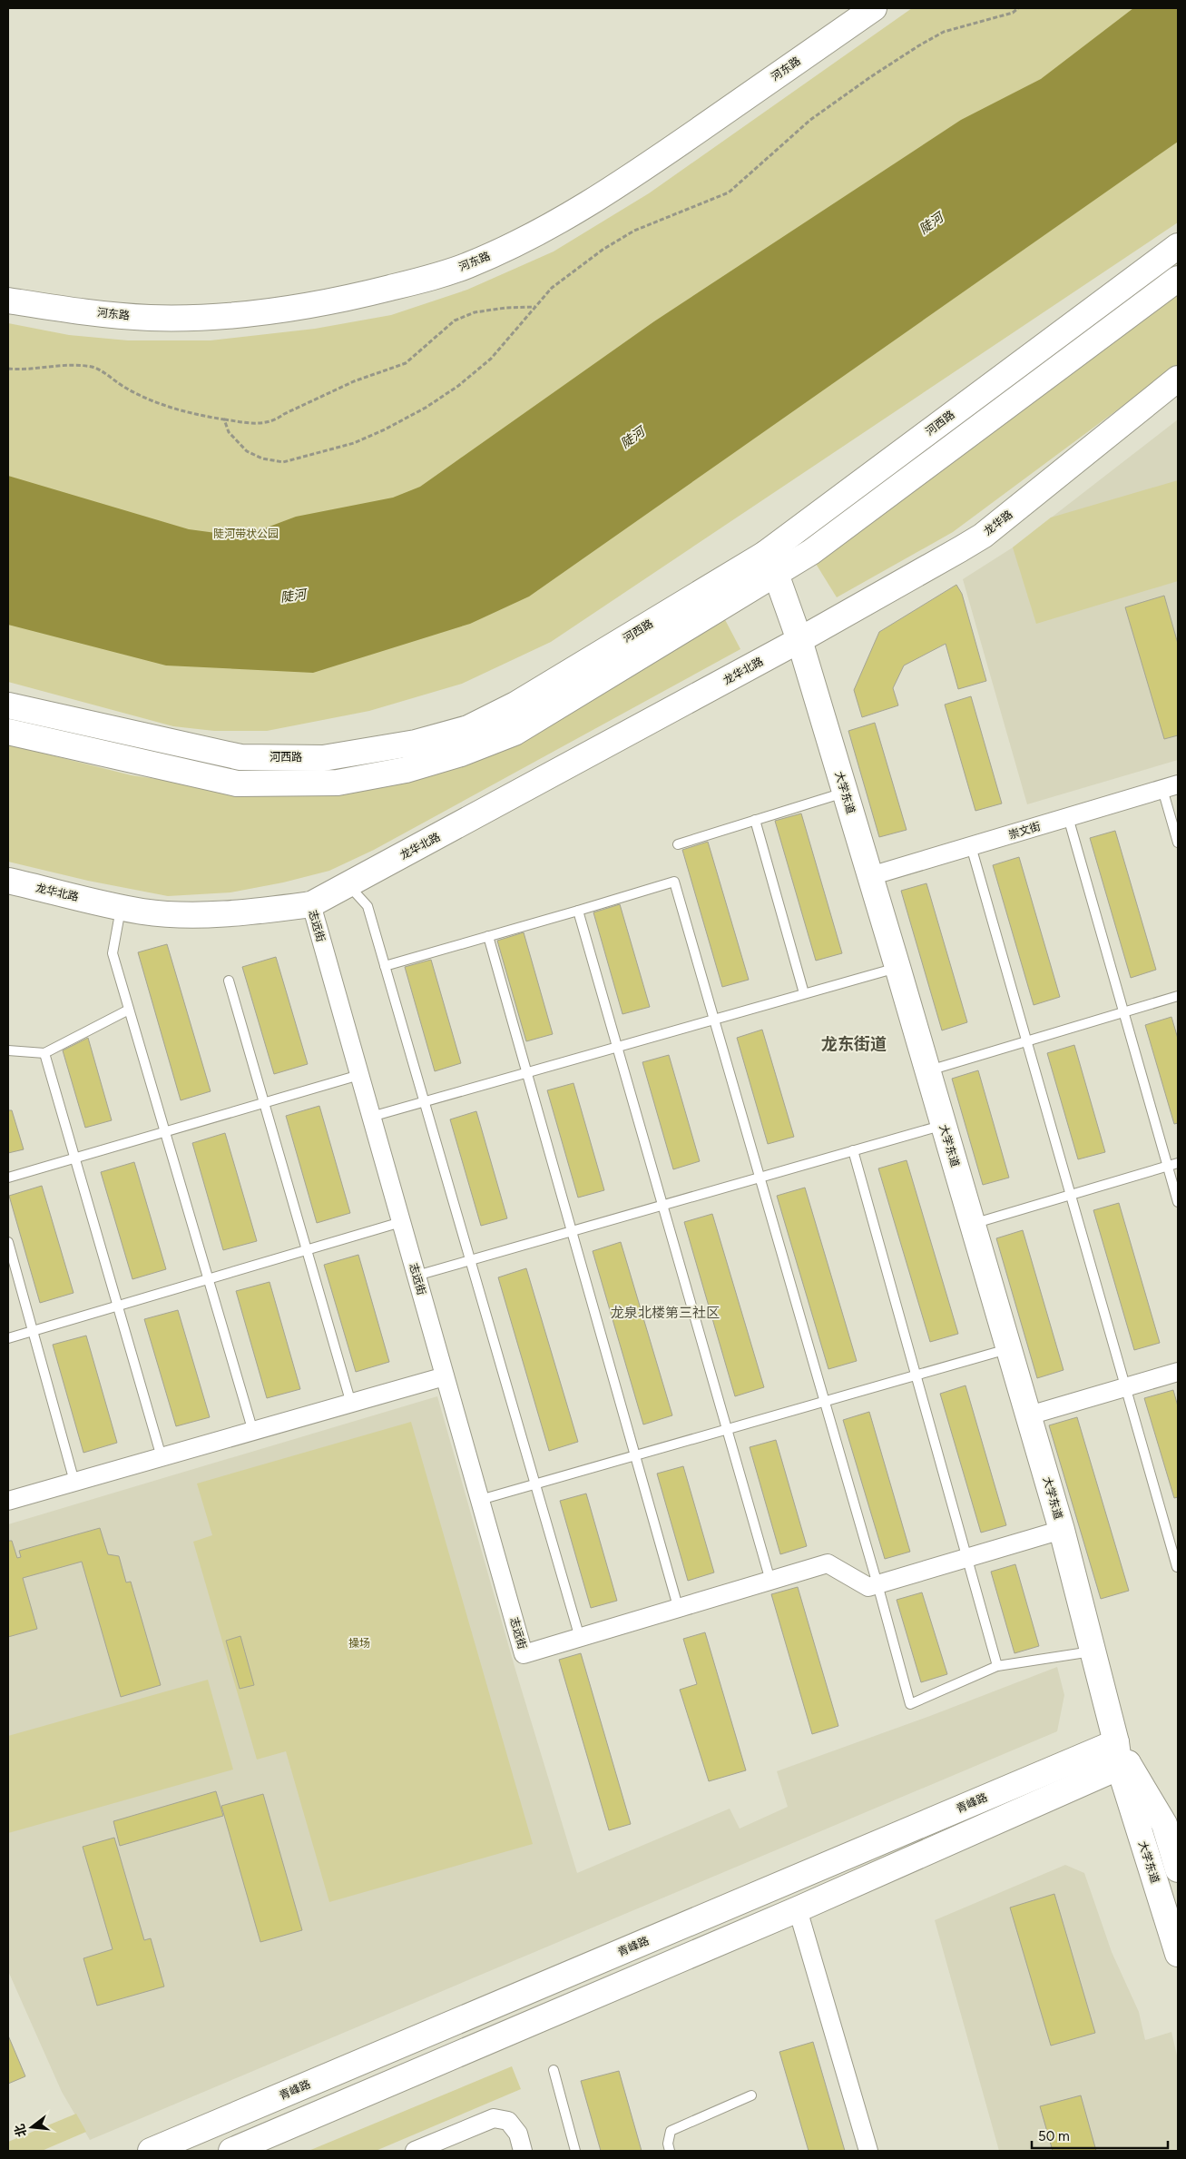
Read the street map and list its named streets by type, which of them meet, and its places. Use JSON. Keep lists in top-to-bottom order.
{
  "streets": {
    "main road": [
      "河东路",
      "河西路",
      "龙华路",
      "龙华北路",
      "大学东道",
      "青峰路"
    ],
    "street": ["崇文街", "志远街"]
  },
  "crossings": [
    ["河西路", "大学东道"],
    ["龙华路", "龙华北路"],
    ["龙华路", "大学东道"],
    ["龙华北路", "大学东道"],
    ["龙华北路", "志远街"],
    ["大学东道", "崇文街"],
    ["大学东道", "青峰路"]
  ],
  "districts": ["龙东街道", "龙泉北楼第三社区"],
  "water": ["陡河"],
  "parks": ["陡河带状公园", "操场"],
  "scale_bar": "50 m",
  "north": "left"
}
